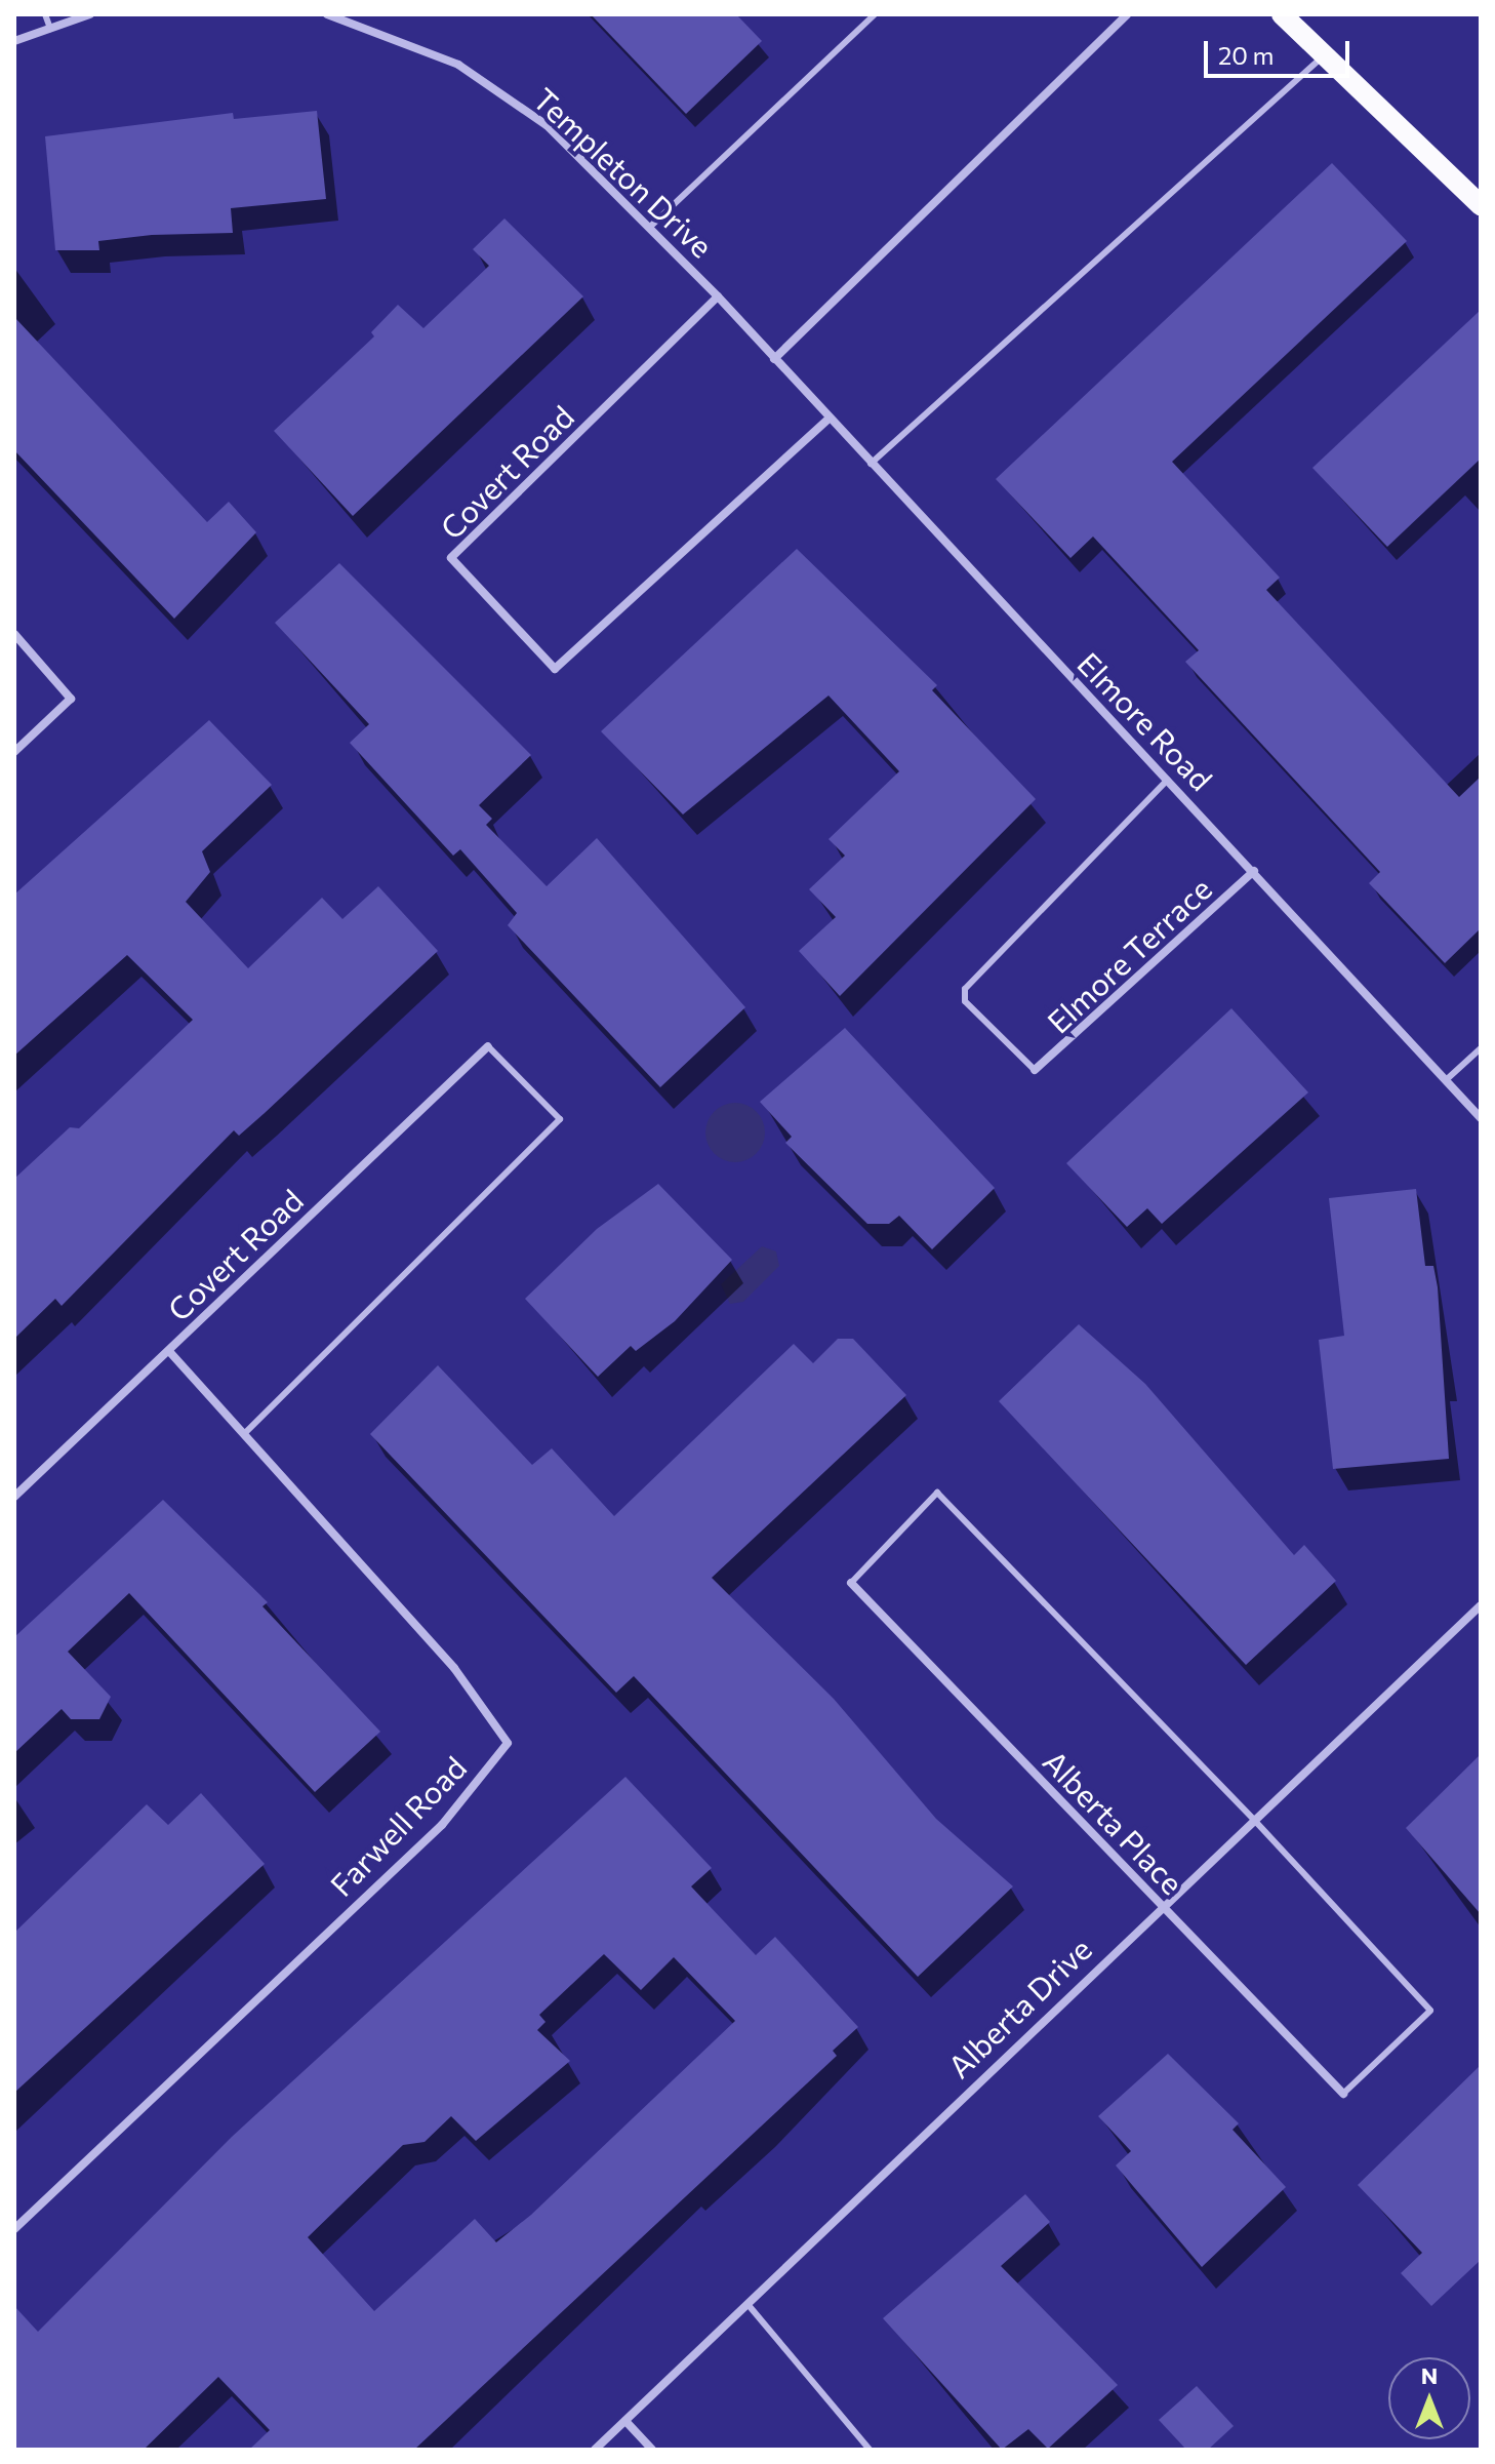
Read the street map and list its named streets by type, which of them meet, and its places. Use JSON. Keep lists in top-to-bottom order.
{
  "streets": {
    "street": [
      "Templeton Drive",
      "Covert Road",
      "Elmore Road",
      "Elmore Terrace",
      "Alberta Place",
      "Farwell Road",
      "Alberta Drive"
    ]
  },
  "crossings": [
    ["Templeton Drive", "Covert Road"],
    ["Templeton Drive", "Elmore Road"],
    ["Covert Road", "Elmore Road"],
    ["Covert Road", "Farwell Road"],
    ["Elmore Road", "Elmore Terrace"],
    ["Alberta Place", "Alberta Drive"]
  ],
  "scale_bar": "20 m",
  "north": "top"
}
